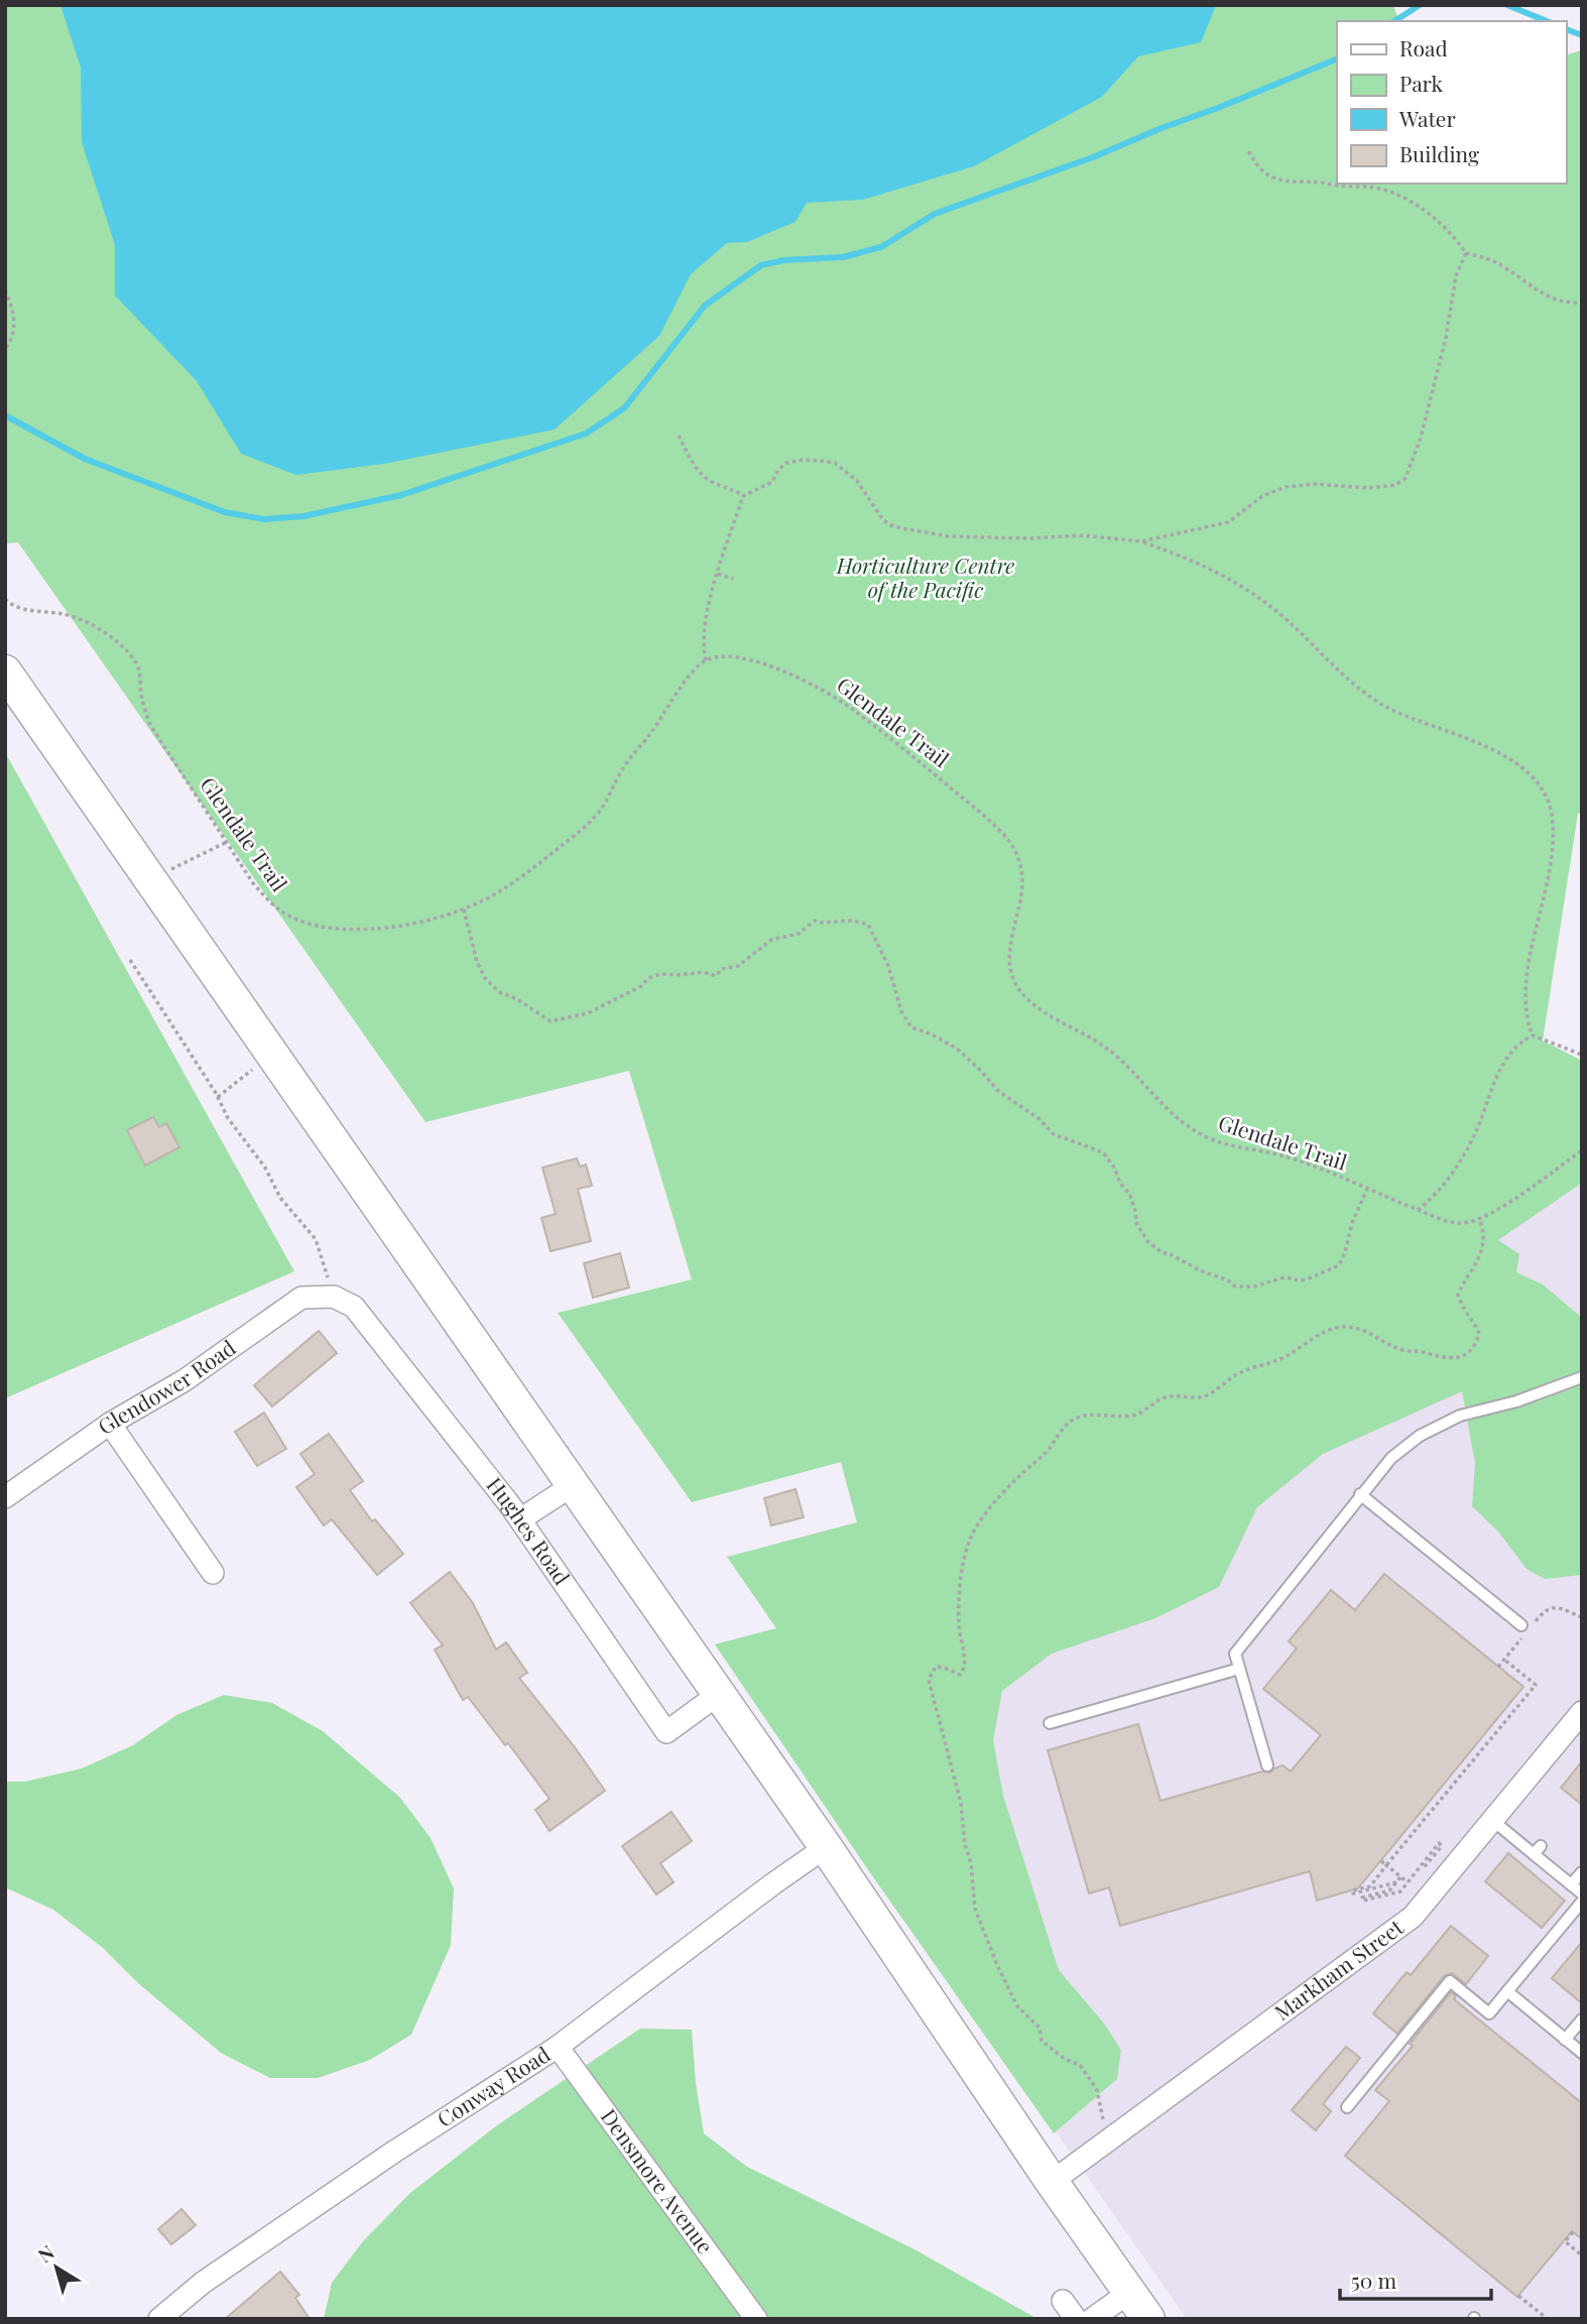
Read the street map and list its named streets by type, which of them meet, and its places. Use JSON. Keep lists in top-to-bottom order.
{
  "streets": {
    "street": [
      "Glendower Road",
      "Hughes Road",
      "Markham Street",
      "Conway Road",
      "Densmore Avenue"
    ],
    "path": ["Glendale Trail"]
  },
  "crossings": [
    ["Glendower Road", "Hughes Road"],
    ["Conway Road", "Densmore Avenue"]
  ],
  "parks": ["Horticulture Centre of the Pacific"],
  "legend": [
    "Road",
    "Park",
    "Water",
    "Building"
  ],
  "scale_bar": "50 m",
  "north": "top left"
}
